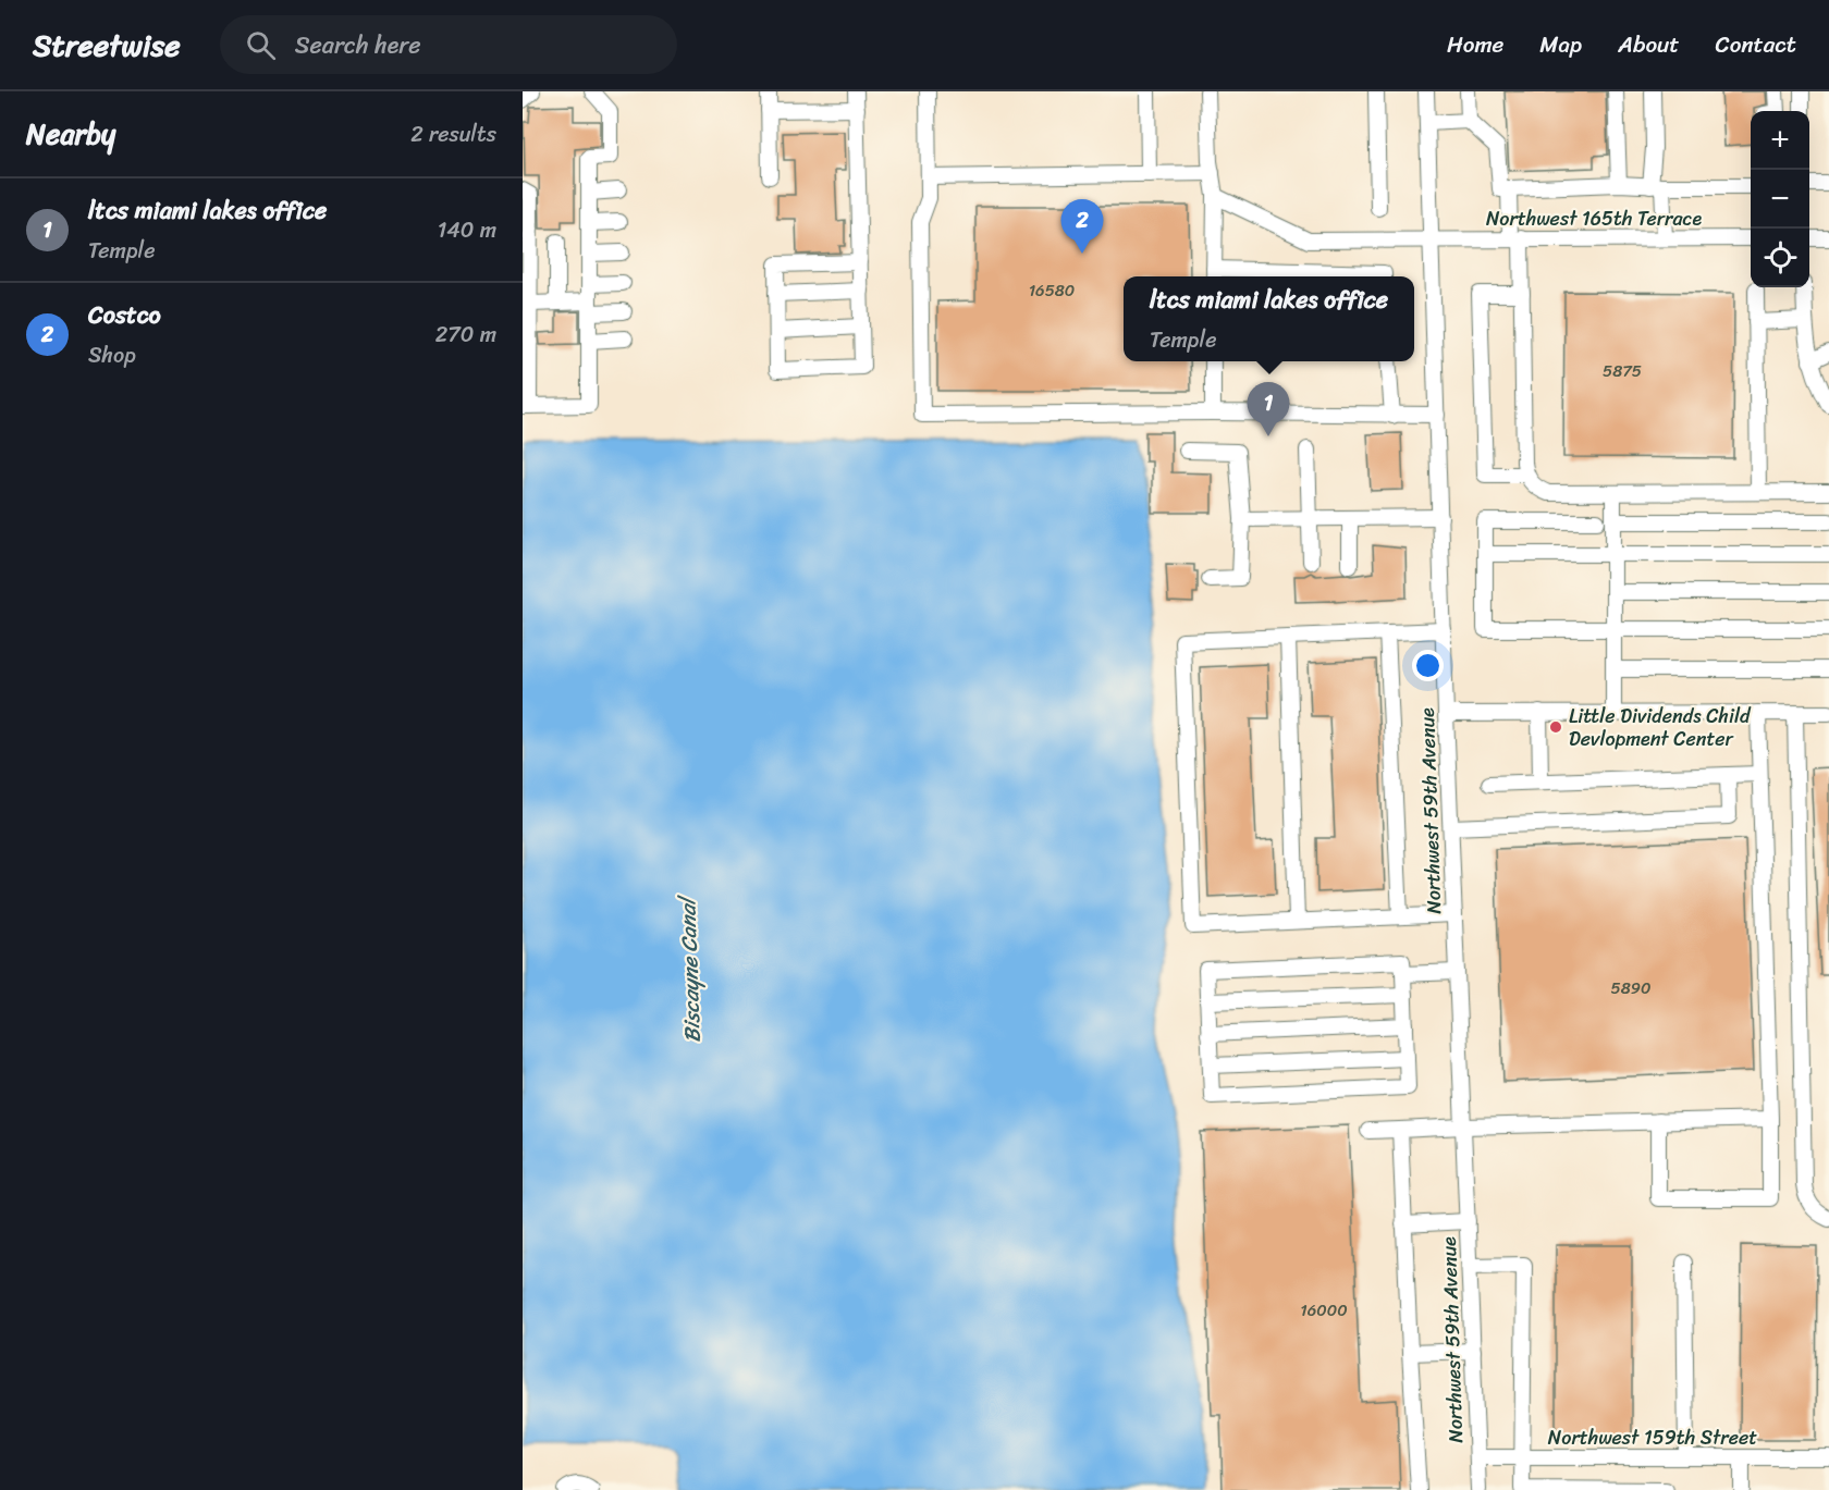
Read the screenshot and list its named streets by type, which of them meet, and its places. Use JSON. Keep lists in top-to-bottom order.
{
  "streets": {
    "street": ["Northwest 165th Terrace", "Northwest 59th Avenue", "Northwest 159th Street"]
  },
  "crossings": [
    ["Northwest 165th Terrace", "Northwest 59th Avenue"],
    ["Northwest 59th Avenue", "Northwest 159th Street"]
  ],
  "water": ["Biscayne Canal"],
  "places": ["Little Dividends Child Devlopment Center"],
  "house_numbers": [
    "16580",
    "5875",
    "5890",
    "16000"
  ],
  "page": {
    "header": "Streetwise",
    "search": "Search here",
    "nav": [
      "Home",
      "Map",
      "About",
      "Contact"
    ],
    "heading": ["Nearby", "2 results"],
    "map_buttons": ["+", "−"],
    "list": [
      {
        "mark": "1",
        "name": "ltcs miami lakes office",
        "note": "Temple",
        "value": "140 m"
      },
      {
        "mark": "2",
        "name": "Costco",
        "note": "Shop",
        "value": "270 m"
      }
    ],
    "pins": ["2", "1"],
    "popup": ["ltcs miami lakes office", "Temple"]
  }
}
